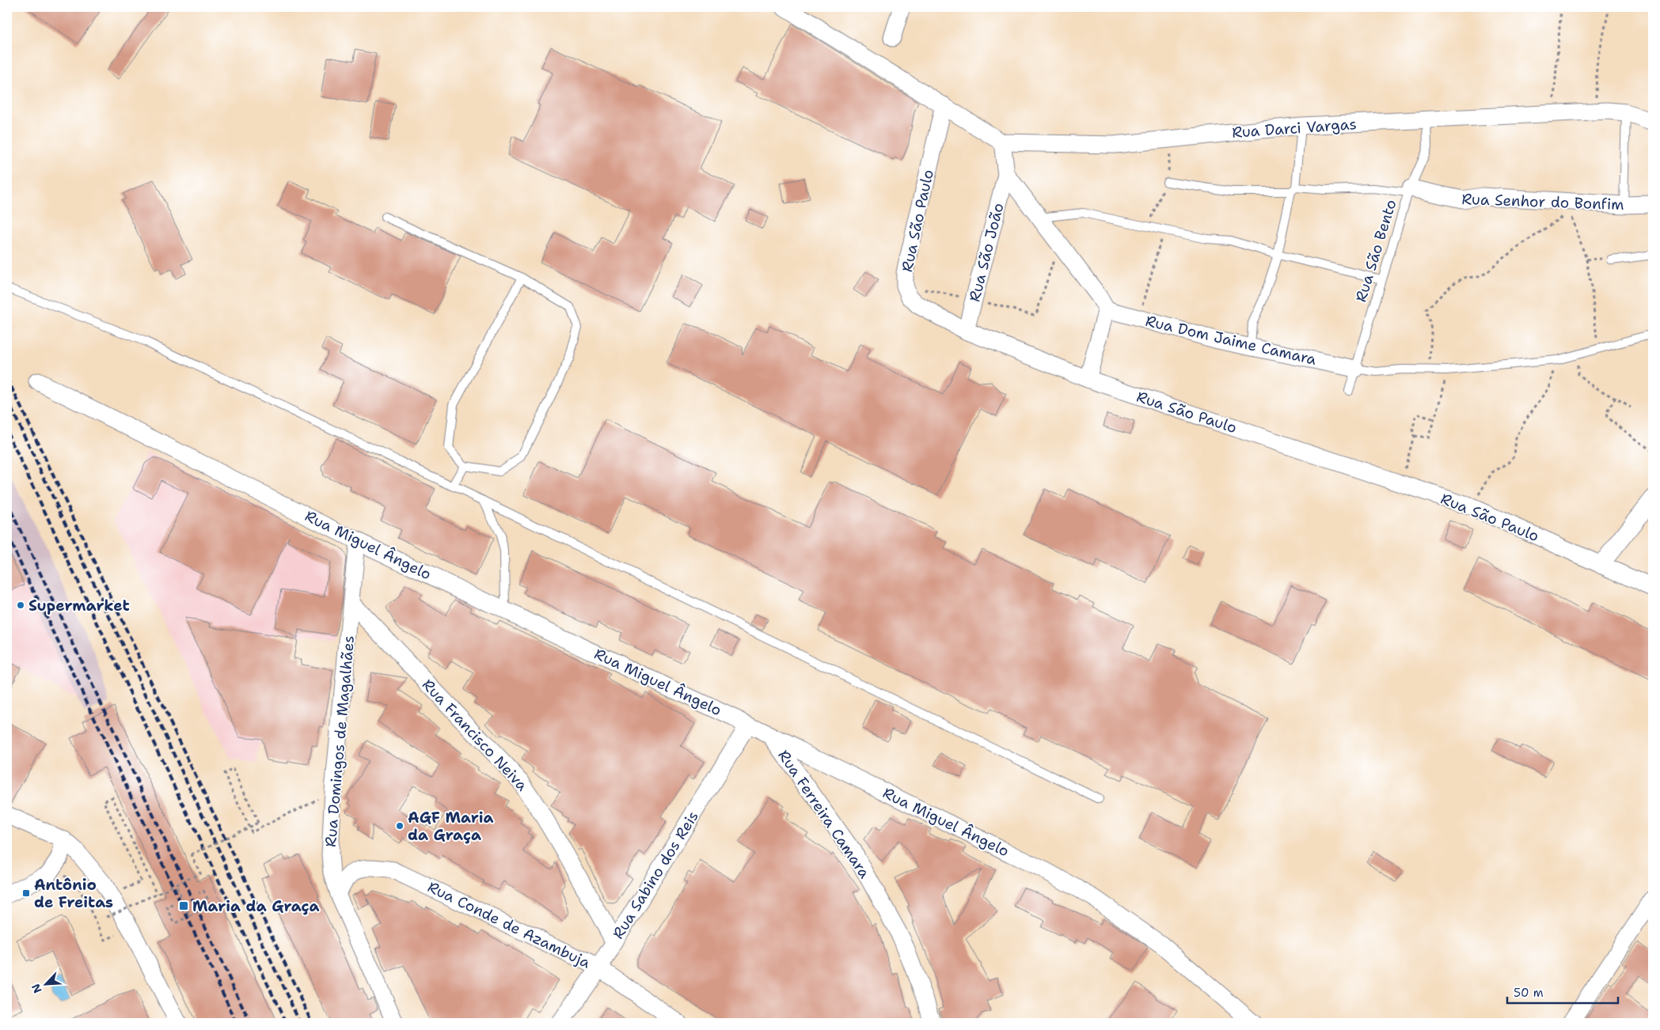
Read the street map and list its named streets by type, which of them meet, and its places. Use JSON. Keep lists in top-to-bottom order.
{
  "streets": {
    "street": [
      "Rua Darci Vargas",
      "Rua Senhor do Bonfim",
      "Rua São Paulo",
      "Rua São João",
      "Rua Dom Jaime Camara",
      "Rua Miguel Ângelo",
      "Rua Francisco Neiva",
      "Rua Domingos de Magalhães",
      "Rua Ferreira Camara",
      "Rua Sabino dos Reis",
      "Rua Conde de Azambuja"
    ],
    "lane": ["Rua São Bento"]
  },
  "crossings": [
    ["Rua Darci Vargas", "Rua São Bento"],
    ["Rua Senhor do Bonfim", "Rua São Bento"],
    ["Rua São Paulo", "Rua São João"],
    ["Rua São Bento", "Rua Dom Jaime Camara"],
    ["Rua Miguel Ângelo", "Rua Domingos de Magalhães"],
    ["Rua Miguel Ângelo", "Rua Ferreira Camara"],
    ["Rua Miguel Ângelo", "Rua Sabino dos Reis"],
    ["Rua Francisco Neiva", "Rua Domingos de Magalhães"],
    ["Rua Francisco Neiva", "Rua Sabino dos Reis"],
    ["Rua Domingos de Magalhães", "Rua Conde de Azambuja"],
    ["Rua Sabino dos Reis", "Rua Conde de Azambuja"]
  ],
  "places": {
    "other": ["Supermarket", "AGF Maria da Graça"],
    "transit": ["Antônio de Freitas", "Maria da Graça"]
  },
  "scale_bar": "50 m",
  "north": "bottom left"
}
